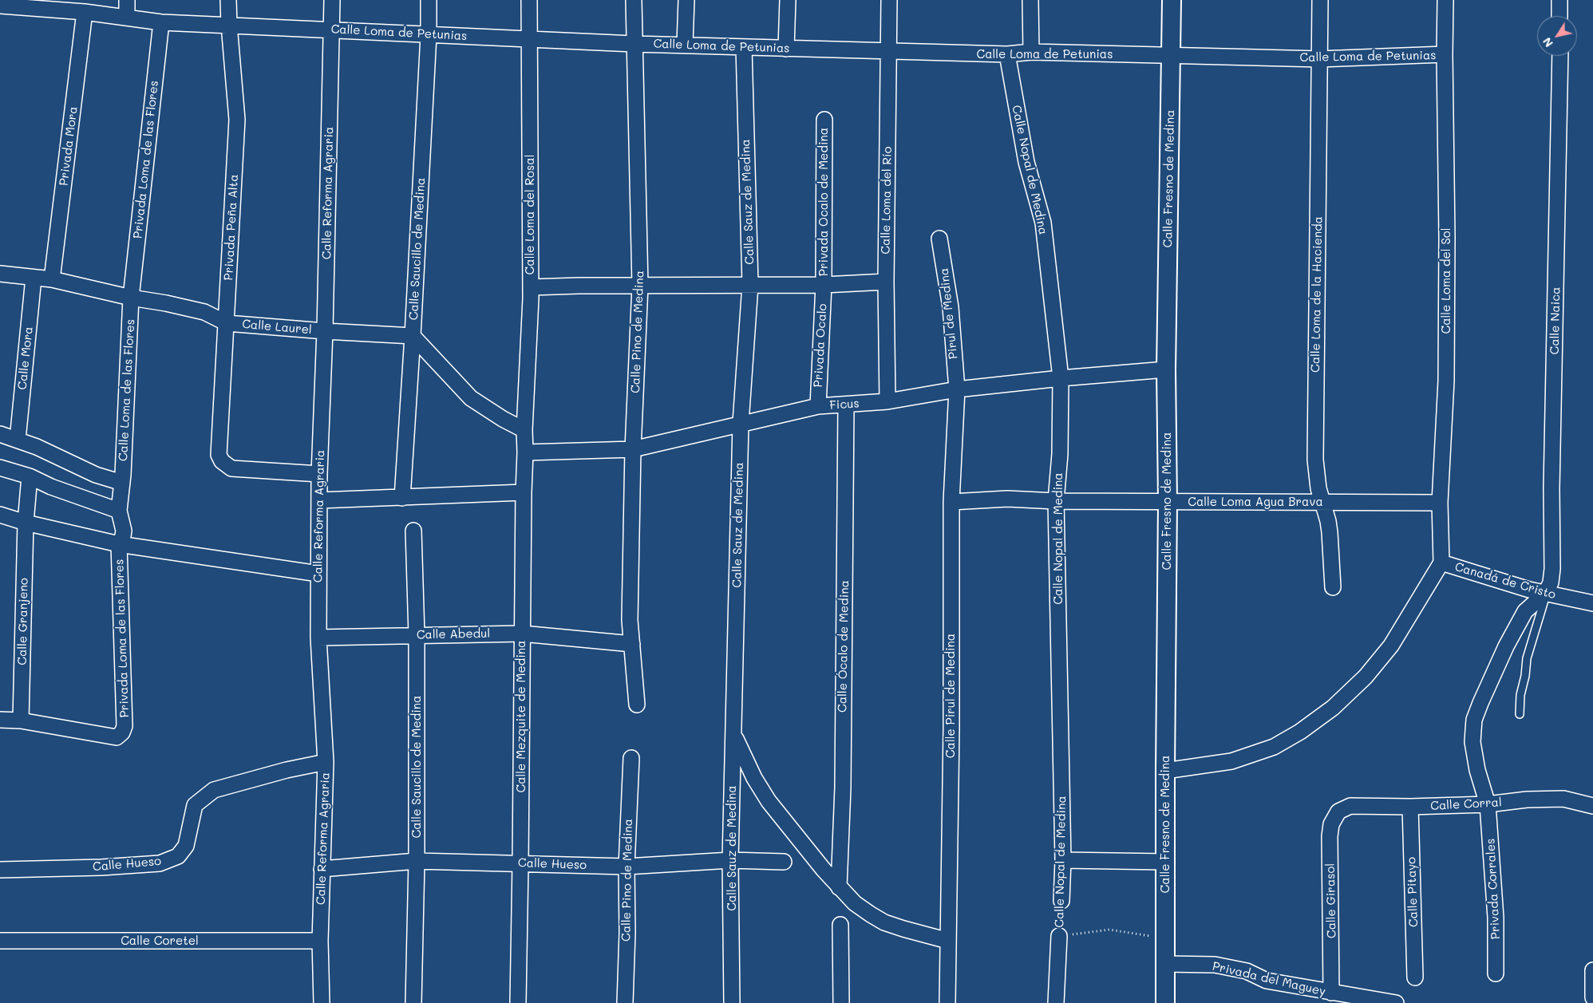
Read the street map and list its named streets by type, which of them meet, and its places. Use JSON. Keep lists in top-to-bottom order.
{
  "streets": {
    "street": [
      "Calle Loma de Petunias",
      "Privada Mora",
      "Privada Loma de las Flores",
      "Calle Nopal de Medina",
      "Calle Fresno de Medina",
      "Calle Reforma Agraria",
      "Calle Loma del Río",
      "Calle Sauz de Medina",
      "Privada Ocalo de Medina",
      "Calle Loma del Rosal",
      "Privada Peña Alta",
      "Calle Saucillo de Medina",
      "Calle Loma del Sol",
      "Calle Loma de la Hacienda",
      "Pirul de Medina",
      "Calle Naica",
      "Calle Laurel",
      "Calle Pino de Medina",
      "Privada Ocalo",
      "Calle Mora",
      "Calle Loma de las Flores",
      "Ficus",
      "Calle Loma Agua Brava",
      "Canadá de Cristo",
      "Calle Granjeno",
      "Calle Abedul",
      "Calle Ócalo de Medina",
      "Calle Pirul de Medina",
      "Calle Mezquite de Medina",
      "Calle Corral",
      "Calle Hueso",
      "Privada Corrales",
      "Calle Pitayo",
      "Calle Girasol",
      "Calle Coretel",
      "Privada del Maguey"
    ]
  },
  "crossings": [
    ["Calle Loma de Petunias", "Privada Mora"],
    ["Calle Loma de Petunias", "Privada Loma de las Flores"],
    ["Calle Loma de Petunias", "Calle Nopal de Medina"],
    ["Calle Loma de Petunias", "Calle Fresno de Medina"],
    ["Calle Loma de Petunias", "Calle Reforma Agraria"],
    ["Calle Loma de Petunias", "Calle Loma del Río"],
    ["Calle Loma de Petunias", "Calle Sauz de Medina"],
    ["Calle Loma de Petunias", "Calle Loma del Rosal"],
    ["Calle Loma de Petunias", "Privada Peña Alta"],
    ["Calle Loma de Petunias", "Calle Saucillo de Medina"],
    ["Calle Loma de Petunias", "Calle Loma del Sol"],
    ["Calle Loma de Petunias", "Calle Loma de la Hacienda"],
    ["Calle Loma de Petunias", "Calle Pino de Medina"],
    ["Privada Mora", "Calle Laurel"],
    ["Privada Loma de las Flores", "Calle Laurel"],
    ["Privada Loma de las Flores", "Calle Loma de las Flores"],
    ["Privada Loma de las Flores", "Calle Granjeno"],
    ["Calle Nopal de Medina", "Ficus"],
    ["Calle Nopal de Medina", "Calle Loma Agua Brava"],
    ["Calle Fresno de Medina", "Ficus"],
    ["Calle Fresno de Medina", "Calle Loma Agua Brava"],
    ["Calle Fresno de Medina", "Privada del Maguey"],
    ["Calle Reforma Agraria", "Privada Peña Alta"],
    ["Calle Reforma Agraria", "Calle Laurel"],
    ["Calle Reforma Agraria", "Calle Abedul"],
    ["Calle Reforma Agraria", "Calle Hueso"],
    ["Calle Reforma Agraria", "Calle Coretel"],
    ["Calle Loma del Río", "Ficus"],
    ["Calle Sauz de Medina", "Ficus"],
    ["Calle Sauz de Medina", "Calle Hueso"],
    ["Privada Ocalo de Medina", "Privada Ocalo"],
    ["Calle Loma del Rosal", "Calle Mezquite de Medina"],
    ["Privada Peña Alta", "Calle Laurel"],
    ["Calle Saucillo de Medina", "Calle Laurel"],
    ["Calle Saucillo de Medina", "Calle Abedul"],
    ["Calle Saucillo de Medina", "Calle Hueso"],
    ["Calle Loma del Sol", "Calle Loma Agua Brava"],
    ["Calle Loma del Sol", "Canadá de Cristo"],
    ["Calle Loma de la Hacienda", "Calle Loma Agua Brava"],
    ["Pirul de Medina", "Ficus"],
    ["Pirul de Medina", "Calle Pirul de Medina"],
    ["Calle Naica", "Canadá de Cristo"],
    ["Calle Laurel", "Calle Mora"],
    ["Calle Laurel", "Calle Loma de las Flores"],
    ["Calle Pino de Medina", "Ficus"],
    ["Calle Pino de Medina", "Calle Abedul"],
    ["Calle Pino de Medina", "Calle Hueso"],
    ["Privada Ocalo", "Ficus"],
    ["Ficus", "Calle Ócalo de Medina"],
    ["Ficus", "Calle Pirul de Medina"],
    ["Ficus", "Calle Mezquite de Medina"],
    ["Calle Loma Agua Brava", "Calle Pirul de Medina"],
    ["Calle Abedul", "Calle Mezquite de Medina"],
    ["Calle Mezquite de Medina", "Calle Hueso"],
    ["Calle Corral", "Privada Corrales"],
    ["Calle Corral", "Calle Pitayo"],
    ["Calle Corral", "Calle Girasol"],
    ["Calle Girasol", "Privada del Maguey"]
  ],
  "north": "bottom left"
}
